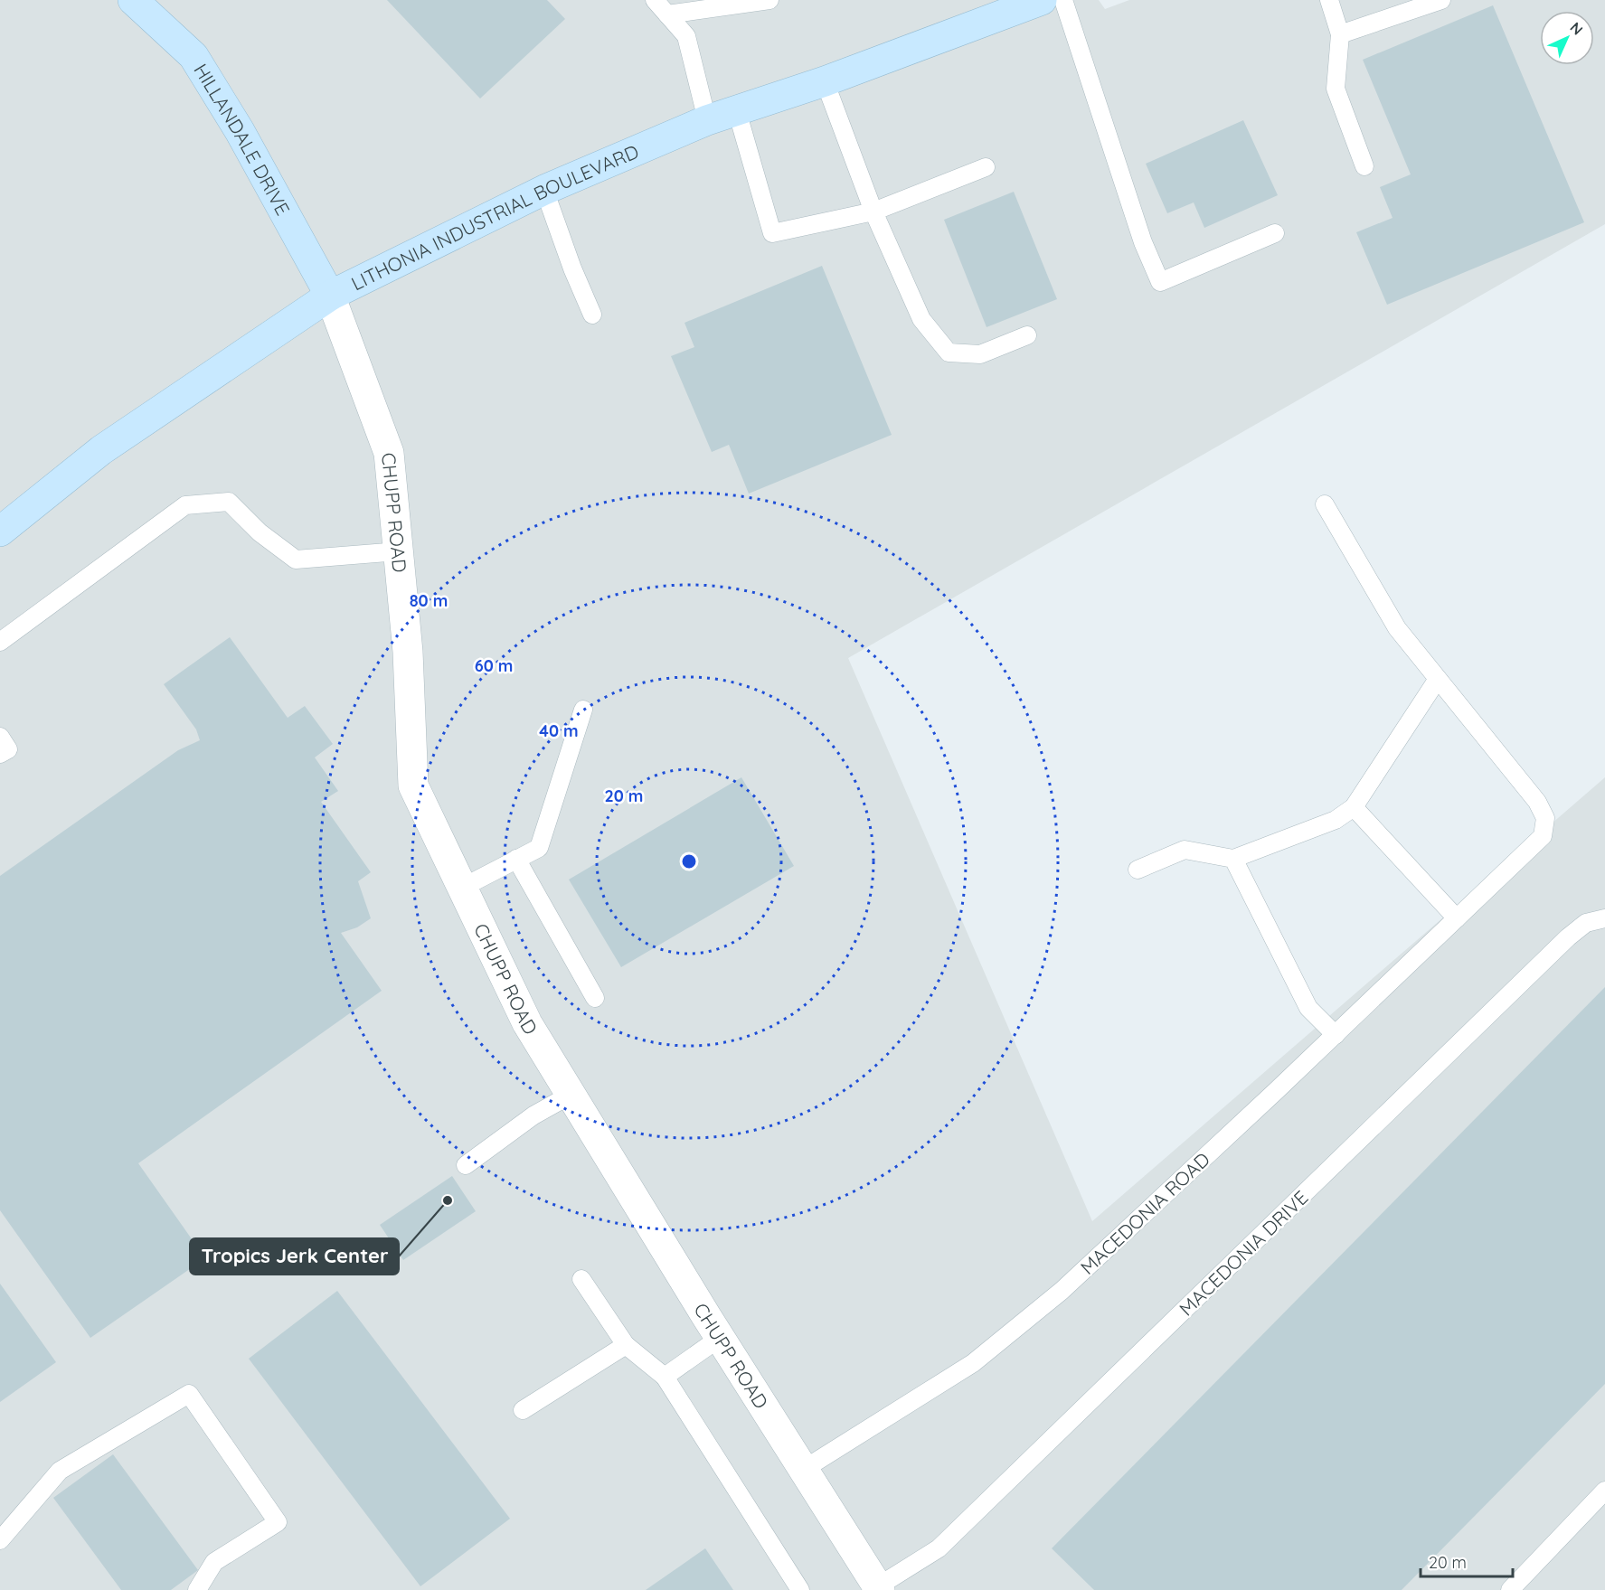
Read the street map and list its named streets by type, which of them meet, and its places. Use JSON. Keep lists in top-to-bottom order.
{
  "streets": {
    "main road": ["HILLANDALE DRIVE", "LITHONIA INDUSTRIAL BOULEVARD"],
    "street": ["CHUPP ROAD"],
    "lane": ["MACEDONIA ROAD", "MACEDONIA DRIVE"]
  },
  "crossings": [
    ["HILLANDALE DRIVE", "LITHONIA INDUSTRIAL BOULEVARD"],
    ["HILLANDALE DRIVE", "CHUPP ROAD"],
    ["LITHONIA INDUSTRIAL BOULEVARD", "CHUPP ROAD"],
    ["CHUPP ROAD", "MACEDONIA ROAD"],
    ["CHUPP ROAD", "MACEDONIA DRIVE"]
  ],
  "places": ["Tropics Jerk Center"],
  "scale_bar": "20 m",
  "north": "top right",
  "rings": [
    "80 m",
    "60 m",
    "40 m",
    "20 m"
  ]
}
